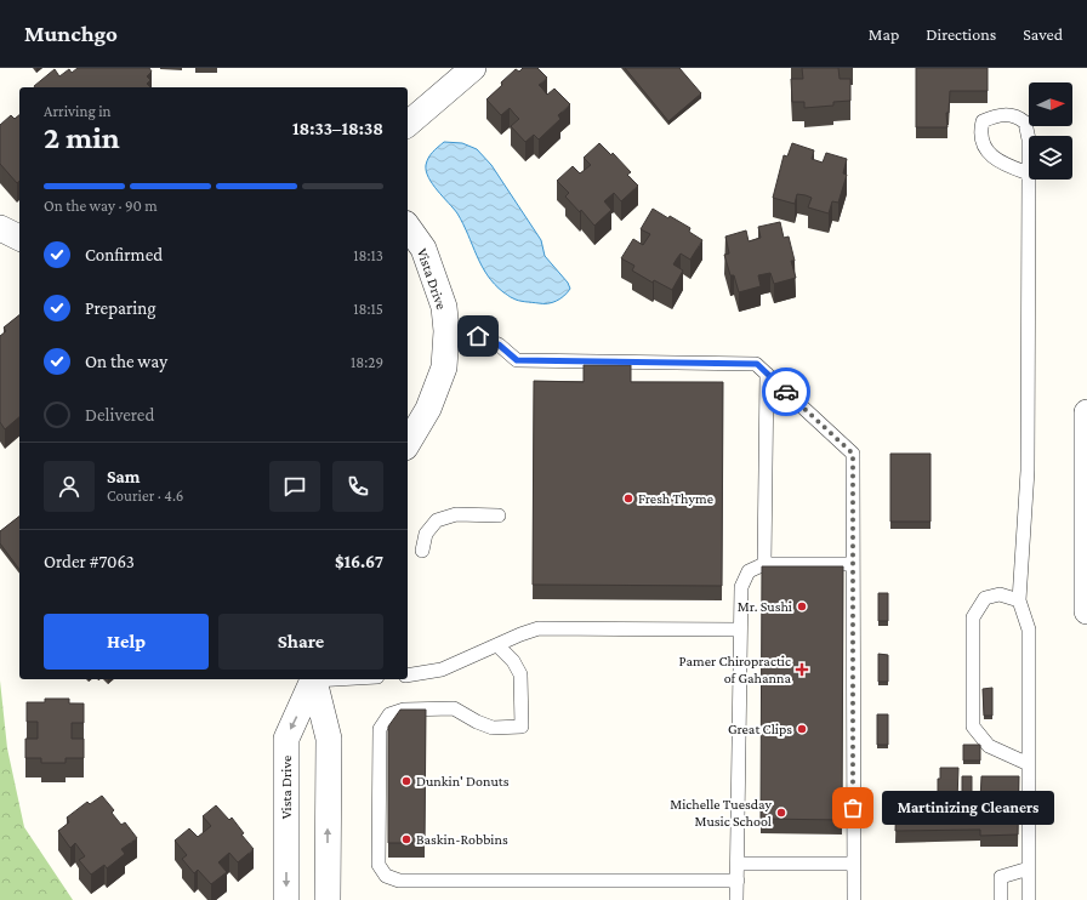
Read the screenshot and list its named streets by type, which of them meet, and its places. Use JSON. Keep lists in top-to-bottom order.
{
  "streets": {
    "street": ["Vista Drive"]
  },
  "places": {
    "other": [
      "Fresh Thyme",
      "Mr. Sushi",
      "Great Clips",
      "Dunkin' Donuts",
      "Martinizing Cleaners",
      "Michelle Tuesday Music School",
      "Baskin-Robbins"
    ],
    "health": ["Pamer Chiropractic of Gahanna"]
  },
  "north": "right",
  "page": {
    "header": "Munchgo",
    "nav": ["Map", "Directions", "Saved"],
    "heading": ["2 min", "Arriving in", "18:33–18:38"],
    "panel": [
      "Sam",
      "Courier · 4.6",
      "Order #7063",
      "$16.67"
    ],
    "bar": "On the way · 90 m",
    "list": [
      ["Confirmed", "18:13"],
      ["Preparing", "18:15"],
      ["On the way", "18:29"],
      "Delivered"
    ],
    "buttons": ["Help", "Share"],
    "bubble": "Martinizing Cleaners"
  }
}
